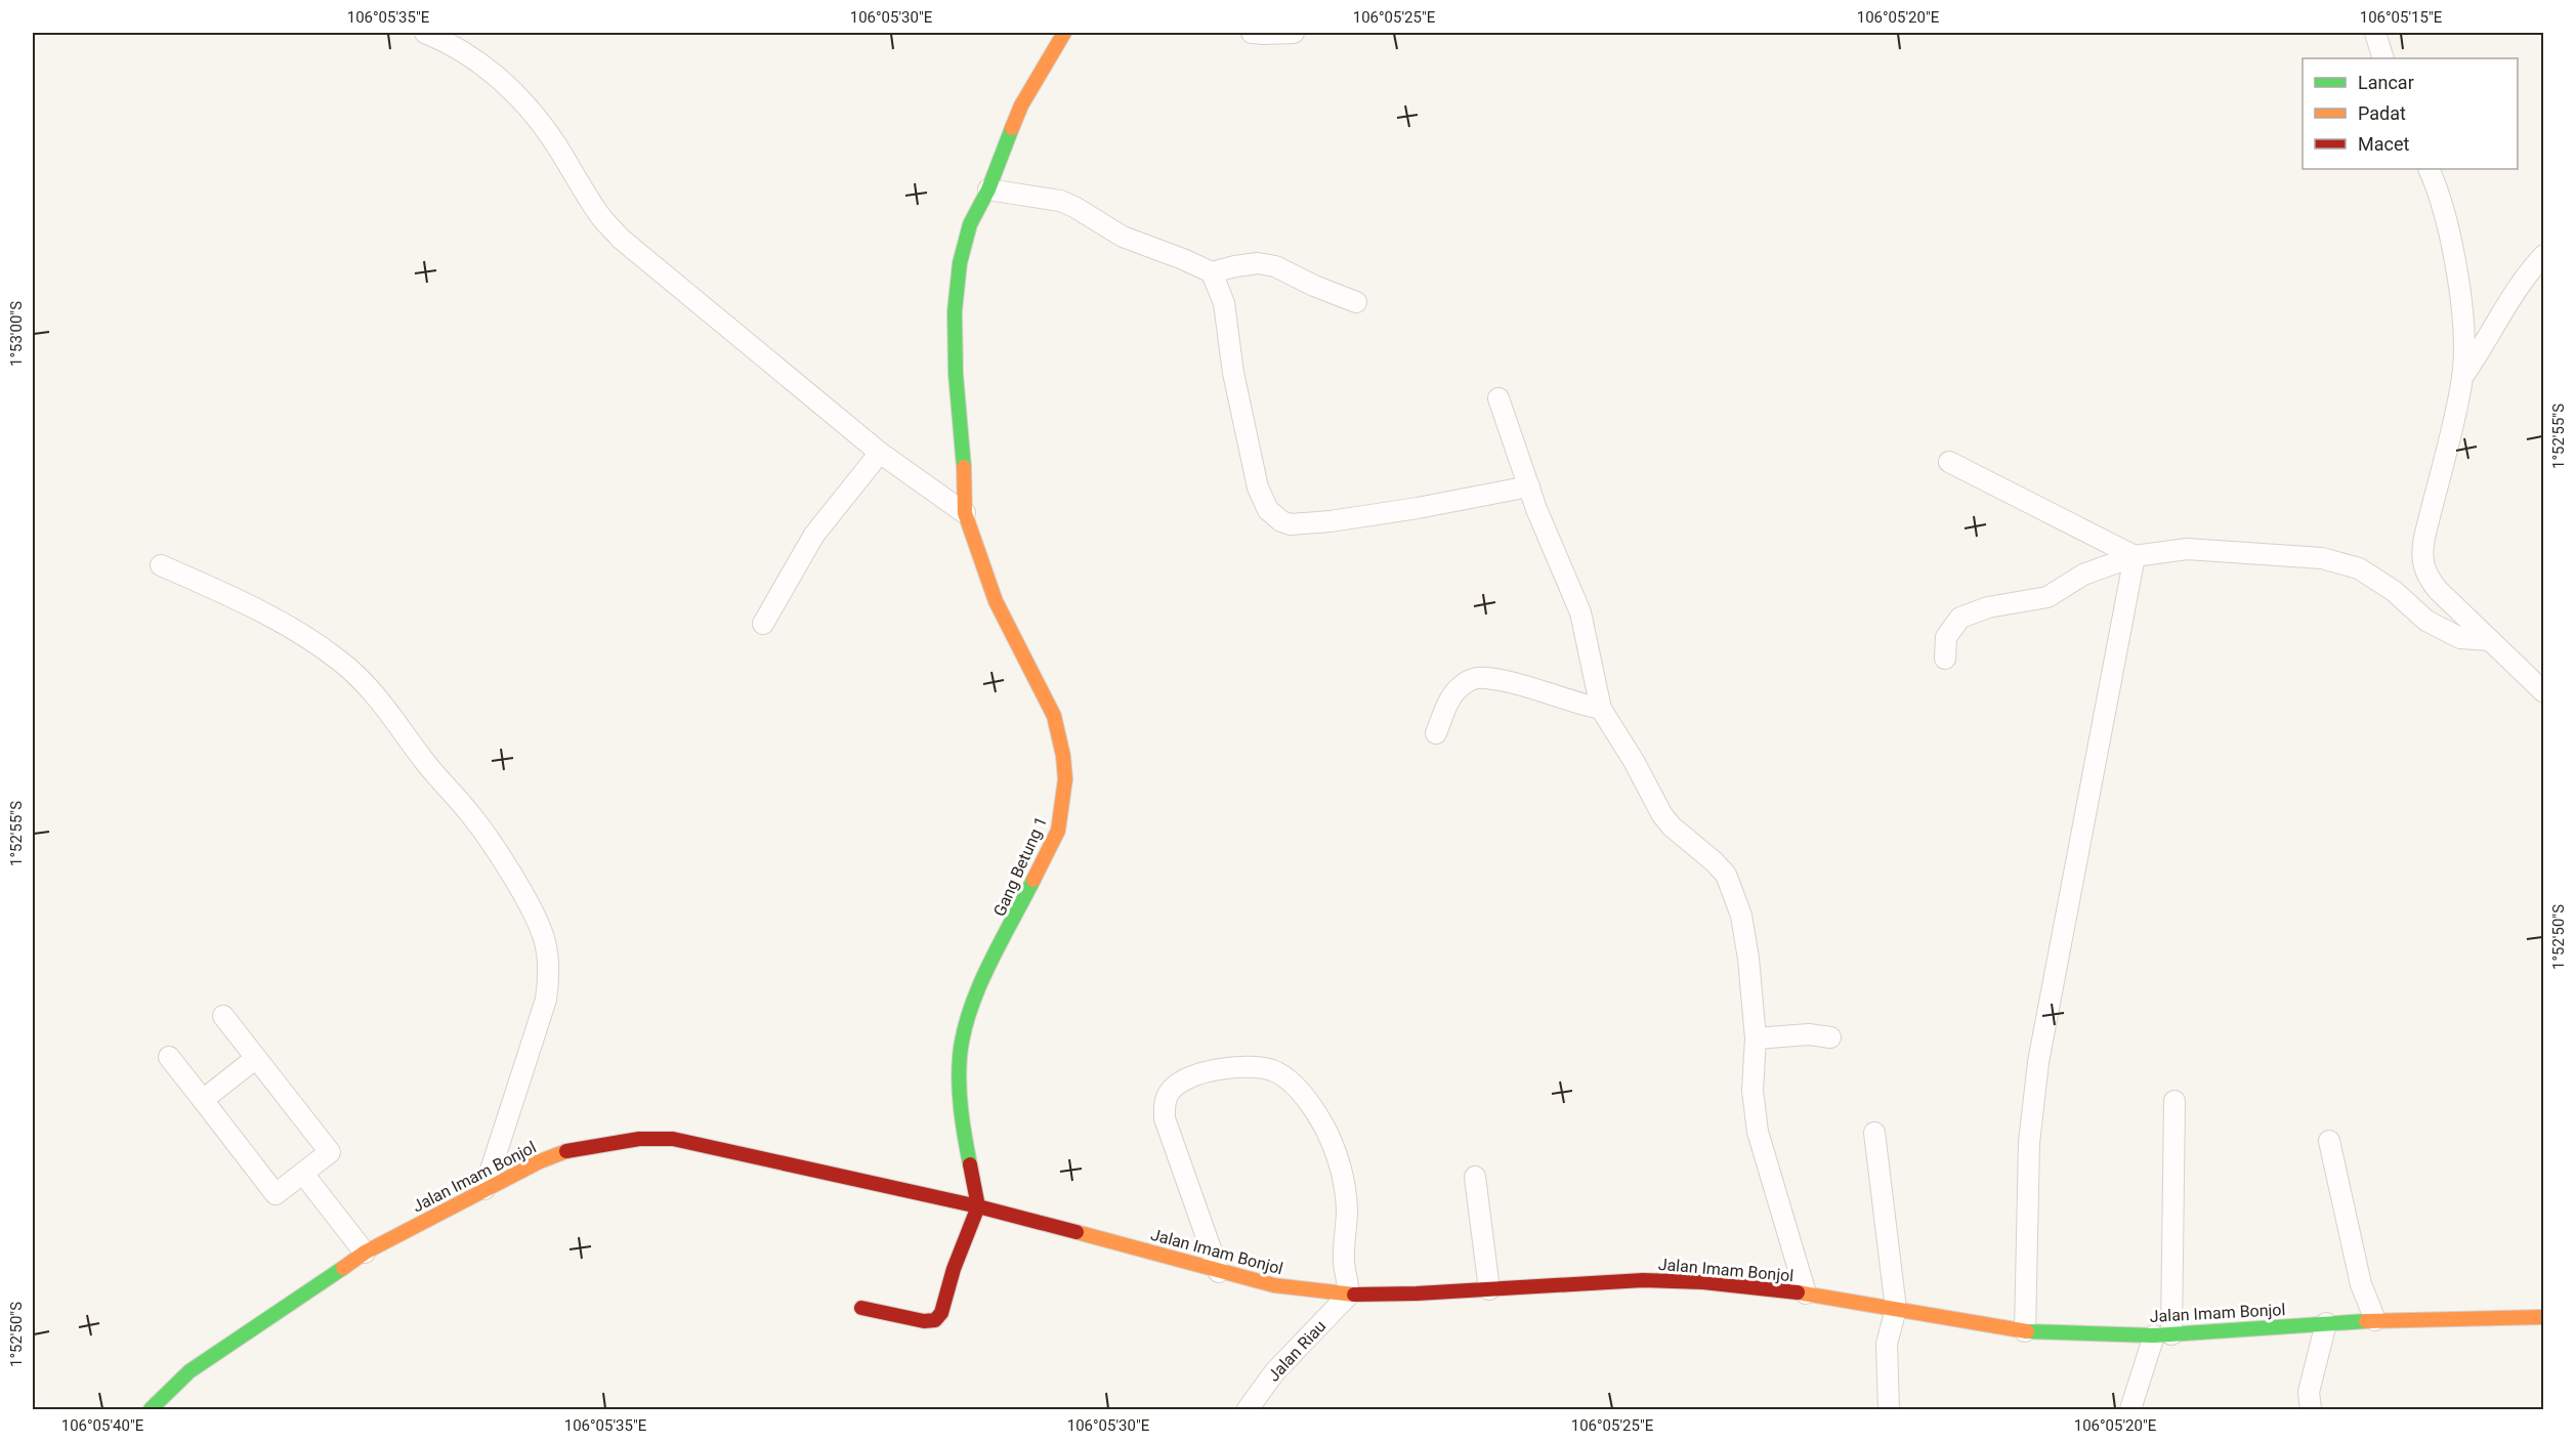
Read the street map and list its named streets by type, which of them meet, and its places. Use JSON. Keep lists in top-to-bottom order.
{
  "streets": {
    "main road": ["Gang Betung 1", "Jalan Imam Bonjol"],
    "street": ["Jalan Riau"]
  },
  "crossings": [
    ["Gang Betung 1", "Jalan Imam Bonjol"],
    ["Jalan Imam Bonjol", "Jalan Riau"]
  ],
  "legend": ["Lancar", "Padat", "Macet"],
  "coordinates": [
    "106°05'35\"E",
    "106°05'30\"E",
    "106°05'25\"E",
    "106°05'20\"E",
    "106°05'15\"E",
    "1°53'00\"S",
    "1°52'55\"S",
    "1°52'50\"S",
    "106°05'40\"E"
  ]
}
